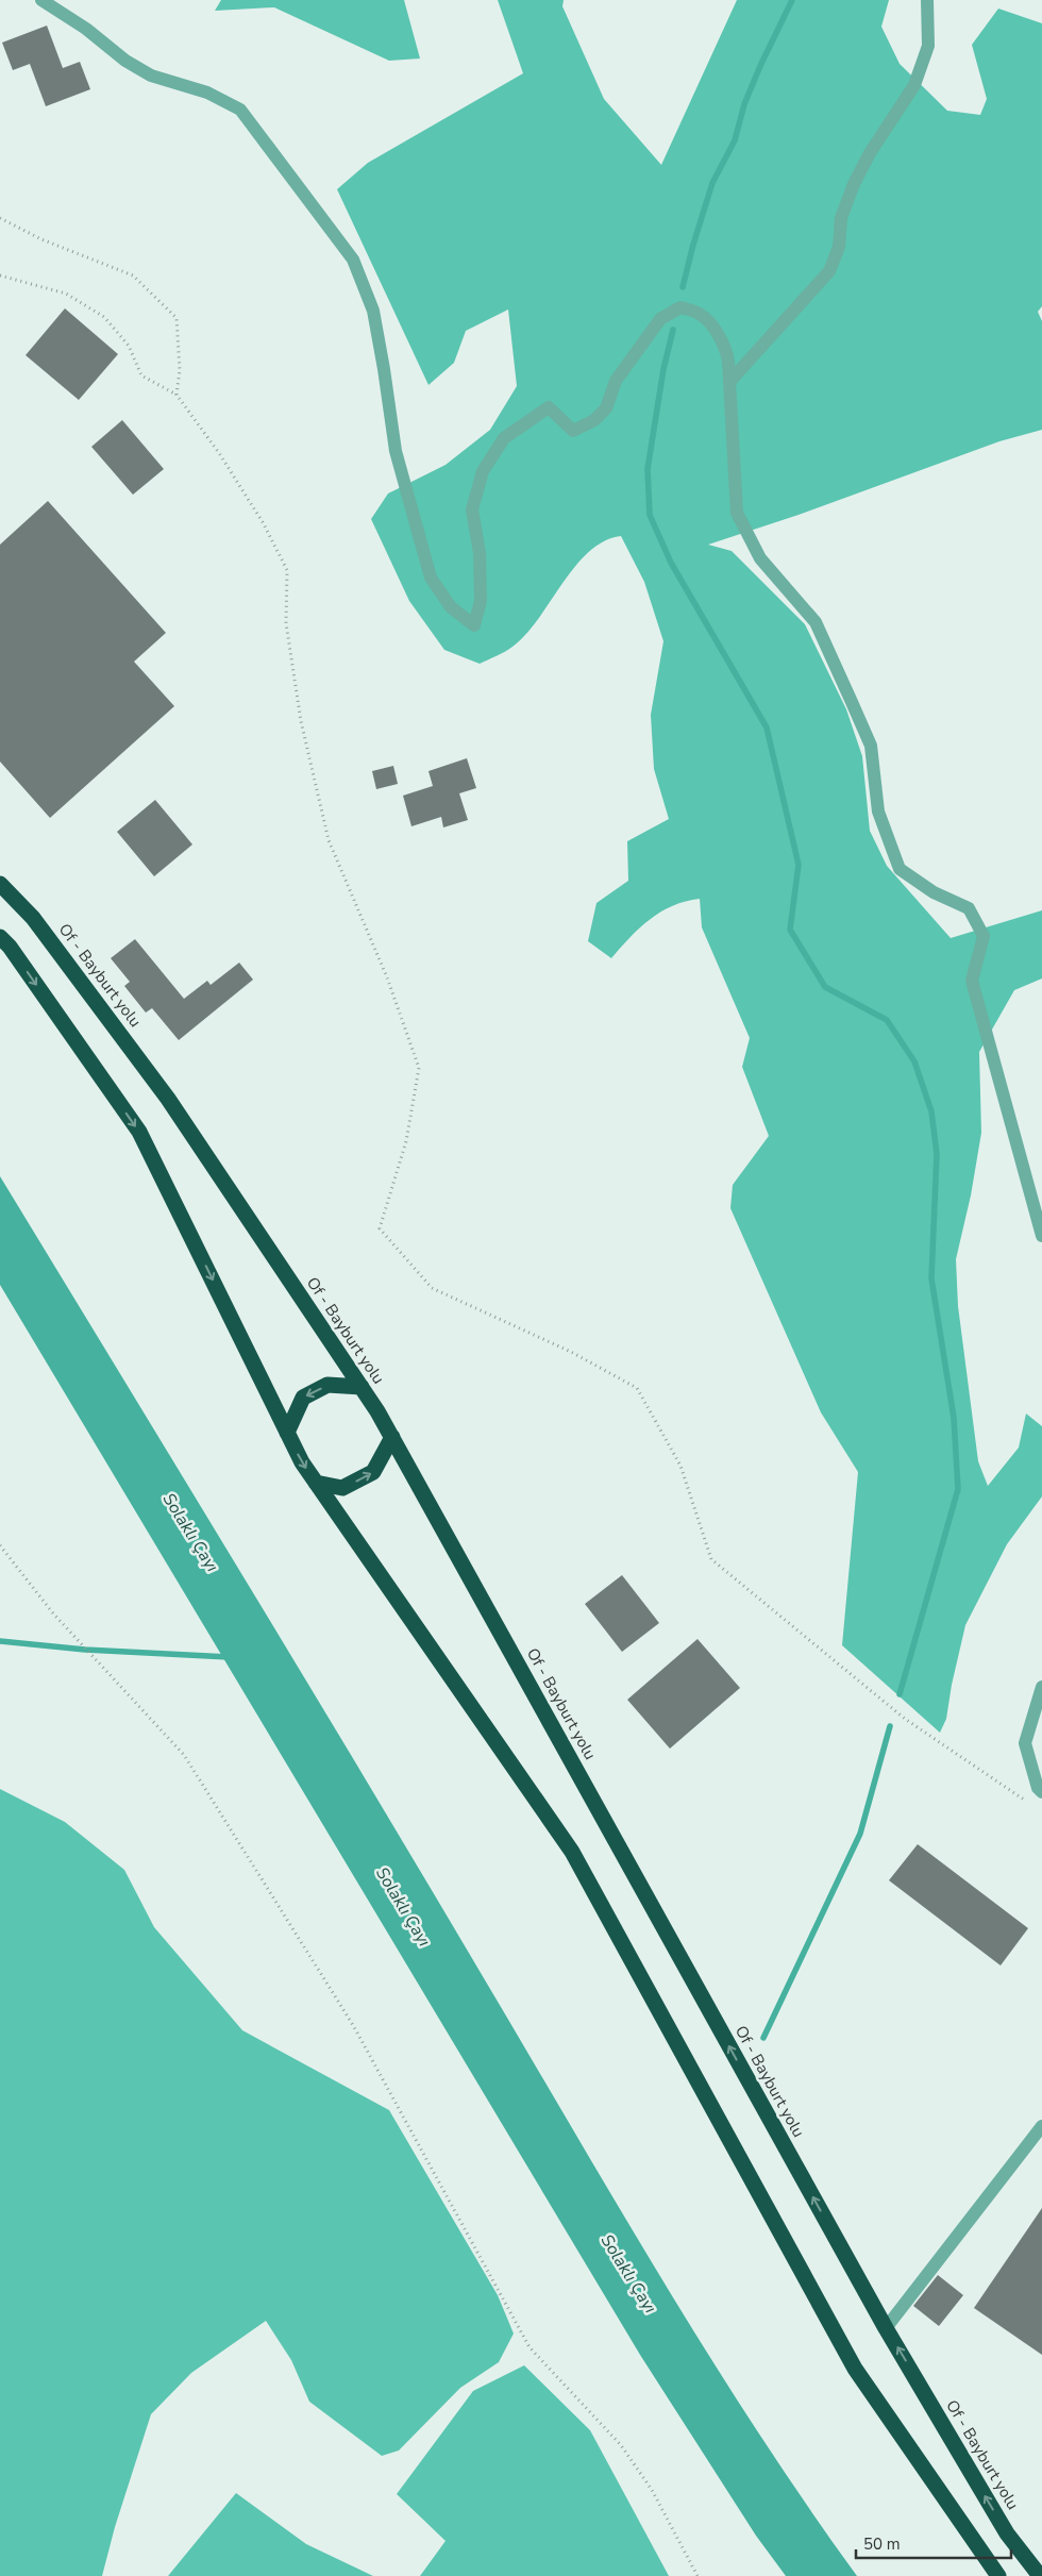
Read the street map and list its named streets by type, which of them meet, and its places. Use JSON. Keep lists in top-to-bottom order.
{
  "streets": {
    "highway": ["Of - Bayburt yolu"]
  },
  "water": ["Solaklı Çayı"],
  "scale_bar": "50 m"
}
